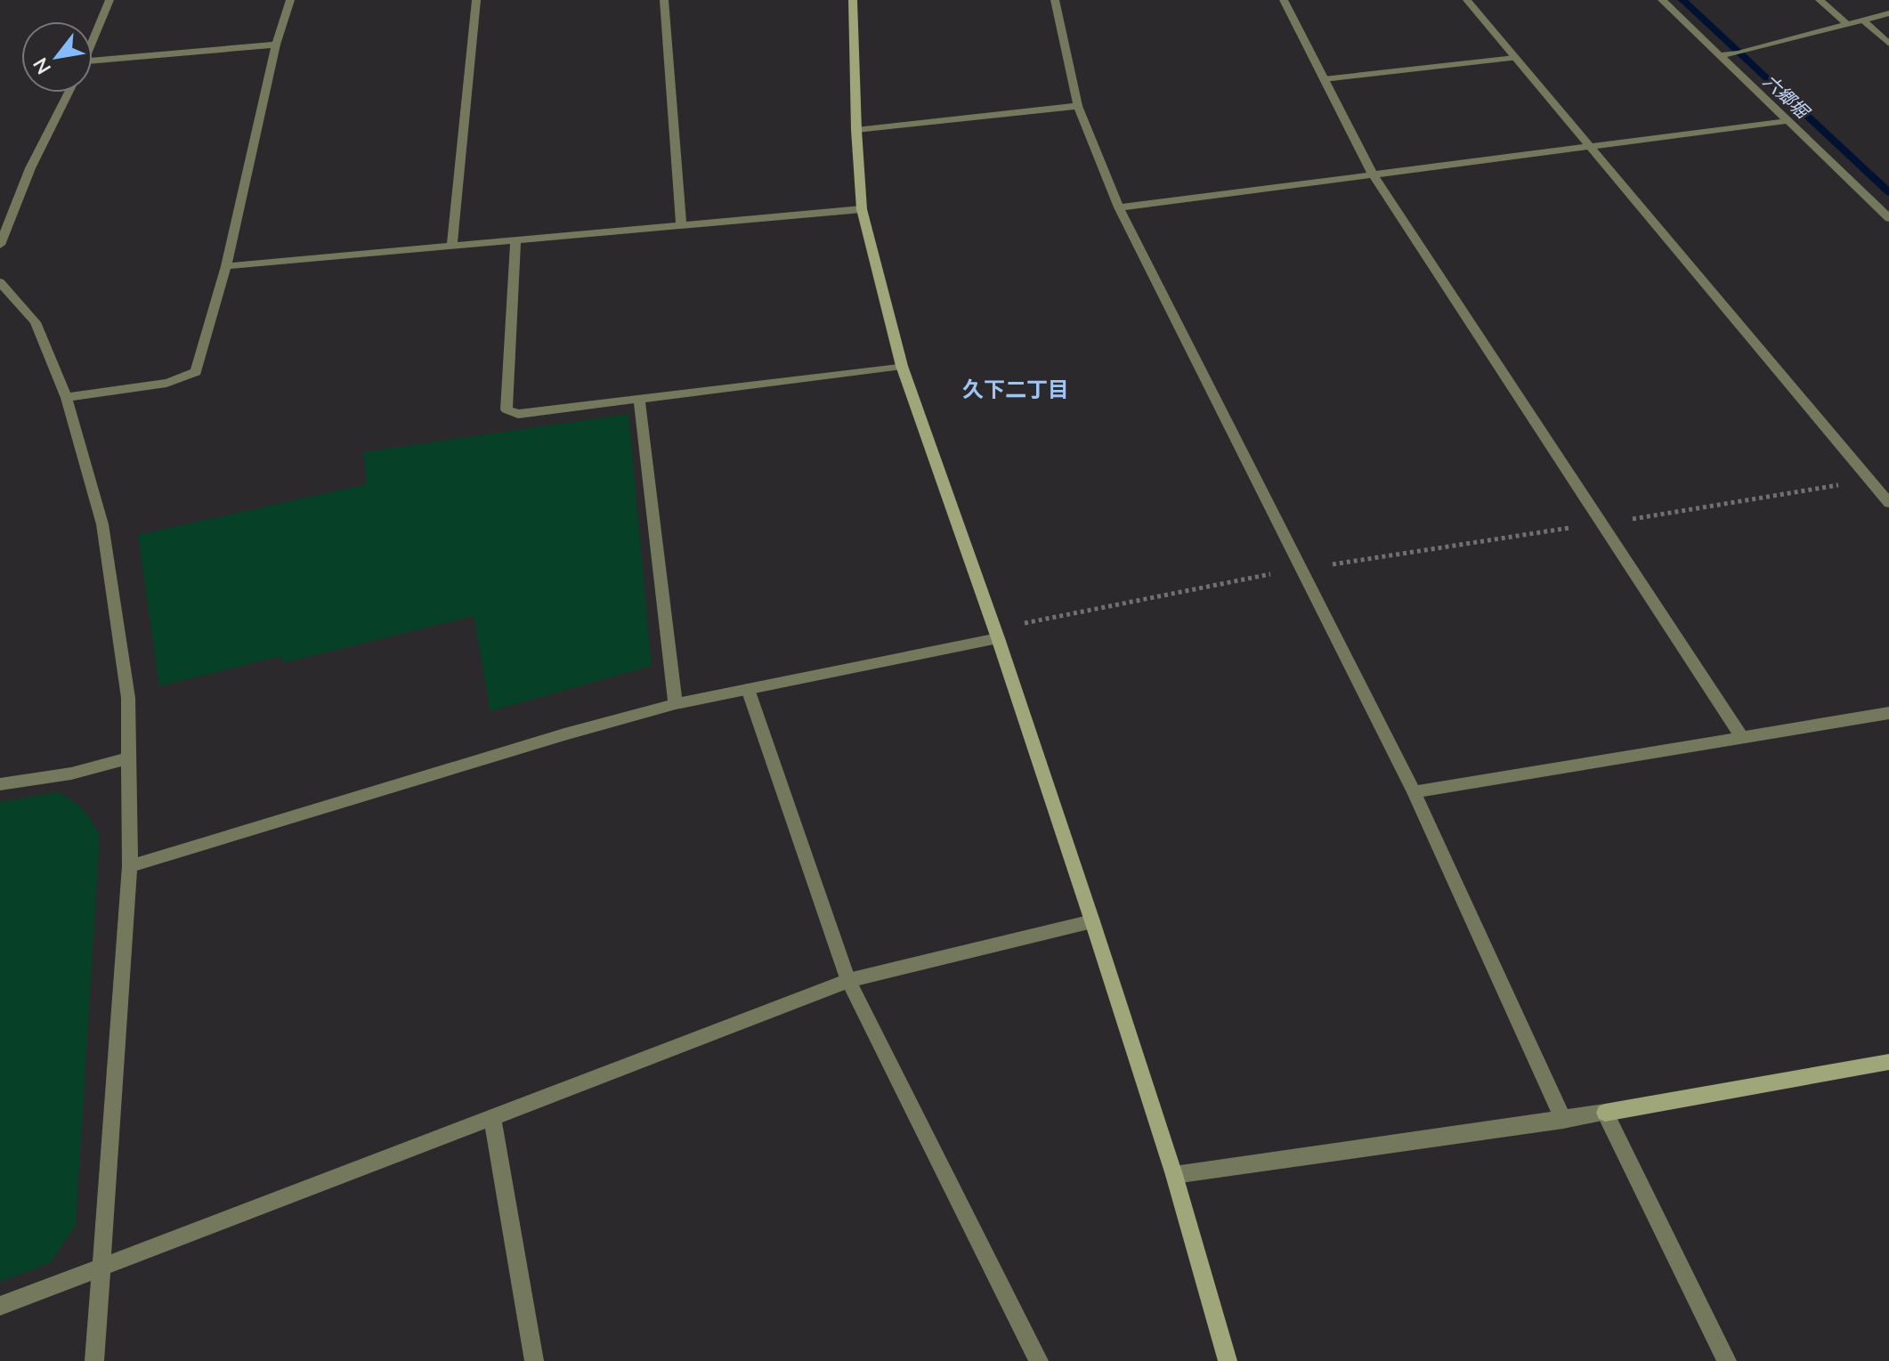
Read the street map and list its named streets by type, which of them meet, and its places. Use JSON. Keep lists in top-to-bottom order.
{
  "districts": ["久下二丁目"],
  "water": ["六郷堀"],
  "north": "bottom left"
}
